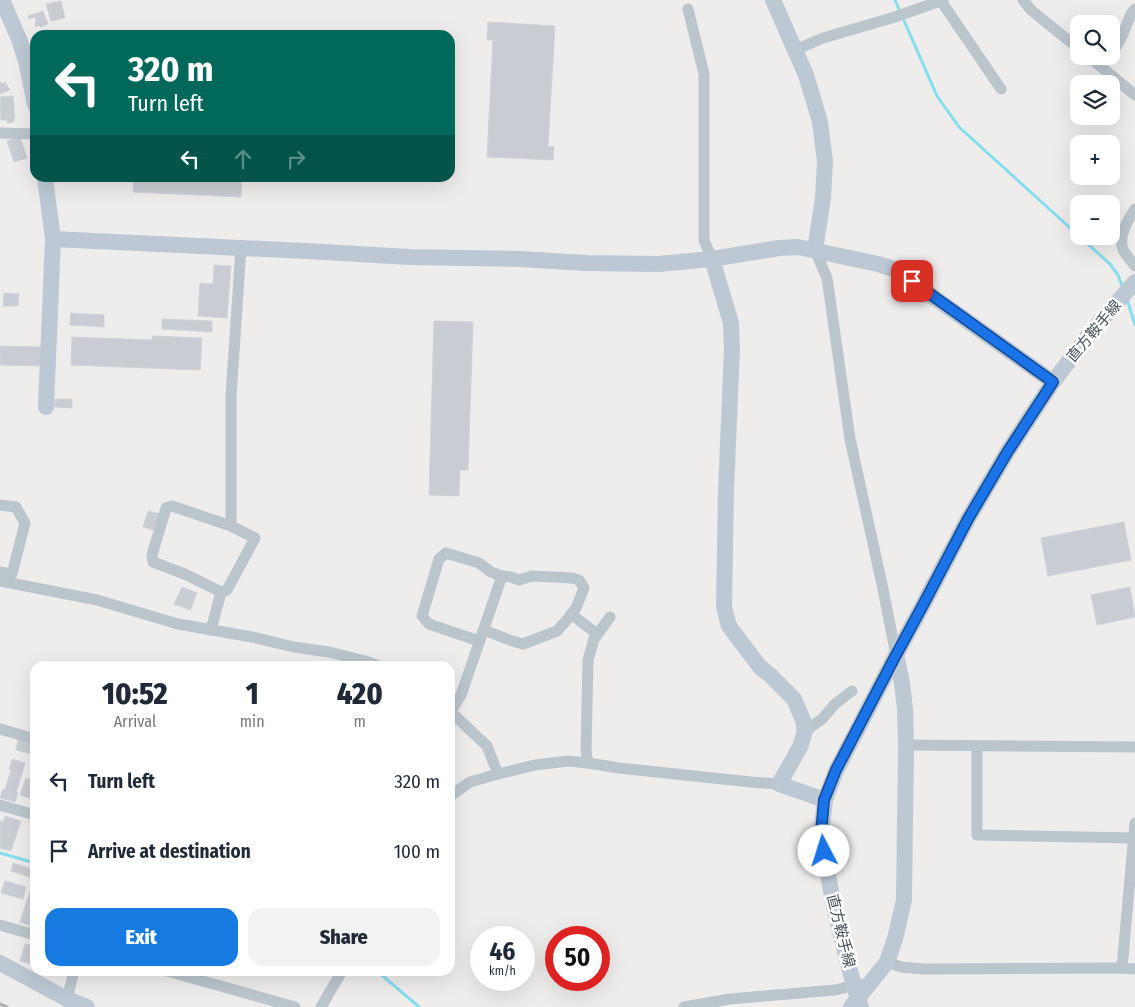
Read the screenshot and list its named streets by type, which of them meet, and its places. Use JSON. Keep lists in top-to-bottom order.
{
  "streets": {
    "street": ["直方鞍手線"]
  },
  "page": {
    "map_buttons": ["+", "−"],
    "turn": ["320 m", "Turn left"],
    "eta": [
      "10:52",
      "Arrival",
      "1",
      "min",
      "420",
      "m"
    ],
    "list": [
      {
        "name": "Turn left",
        "value": "320 m"
      },
      {
        "name": "Arrive at destination",
        "value": "100 m"
      }
    ],
    "buttons": ["Exit", "Share"],
    "speed": "46 km/h",
    "limit": "50"
  }
}
